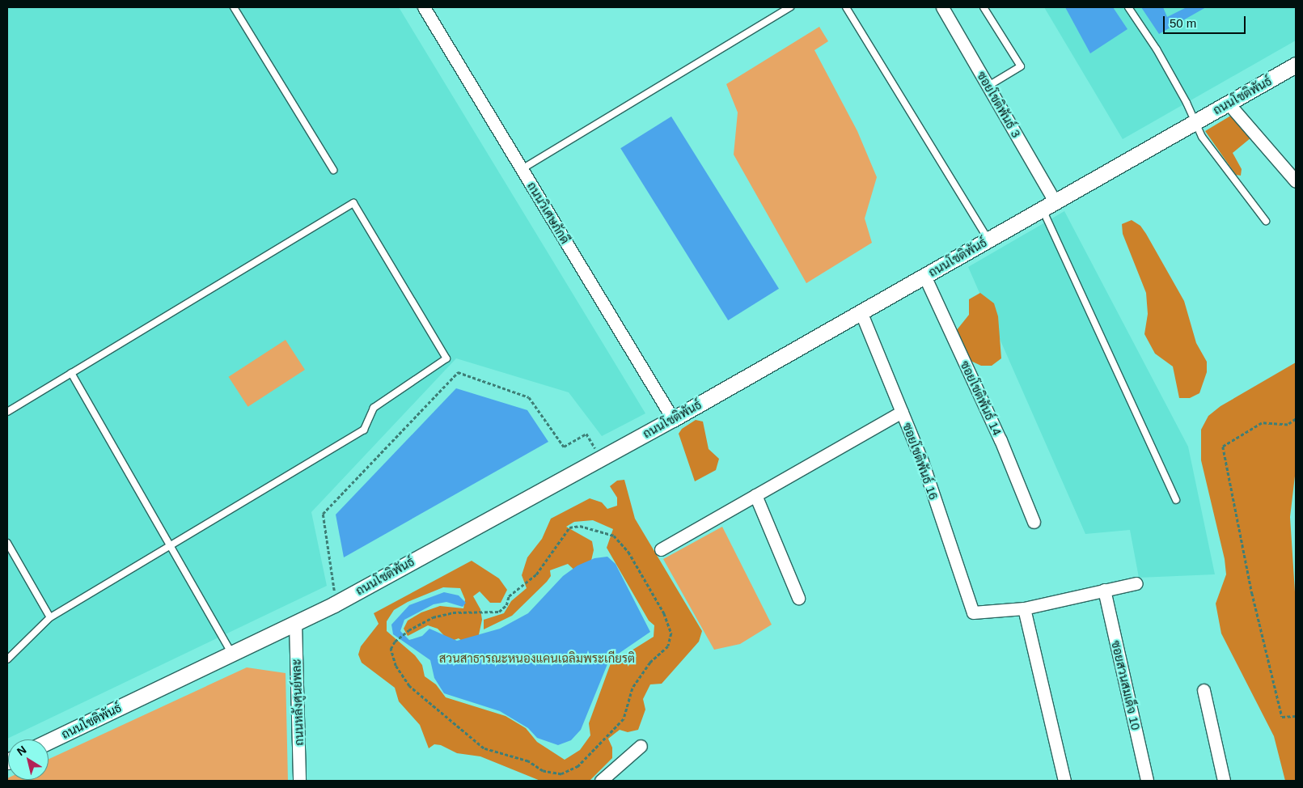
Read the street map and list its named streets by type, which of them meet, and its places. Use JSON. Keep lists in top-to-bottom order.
{
  "streets": {
    "street": [
      "ถนนโชติพันธ์",
      "ซอยโชติพันธ์ 3",
      "ถนนวิเศษภักดี",
      "ซอยโชติพันธ์ 14",
      "ซอยโชติพันธ์ 16",
      "ซอยสวนสมเด็จ 10",
      "ถนนหลังศูนย์พละ"
    ]
  },
  "crossings": [
    ["ถนนโชติพันธ์", "ซอยโชติพันธ์ 3"],
    ["ถนนโชติพันธ์", "ถนนวิเศษภักดี"],
    ["ถนนโชติพันธ์", "ซอยโชติพันธ์ 14"],
    ["ถนนโชติพันธ์", "ซอยโชติพันธ์ 16"],
    ["ถนนโชติพันธ์", "ถนนหลังศูนย์พละ"]
  ],
  "parks": ["สวนสาธารณะหนองแคนเฉลิมพระเกียรติ"],
  "scale_bar": "50 m",
  "north": "top left"
}
